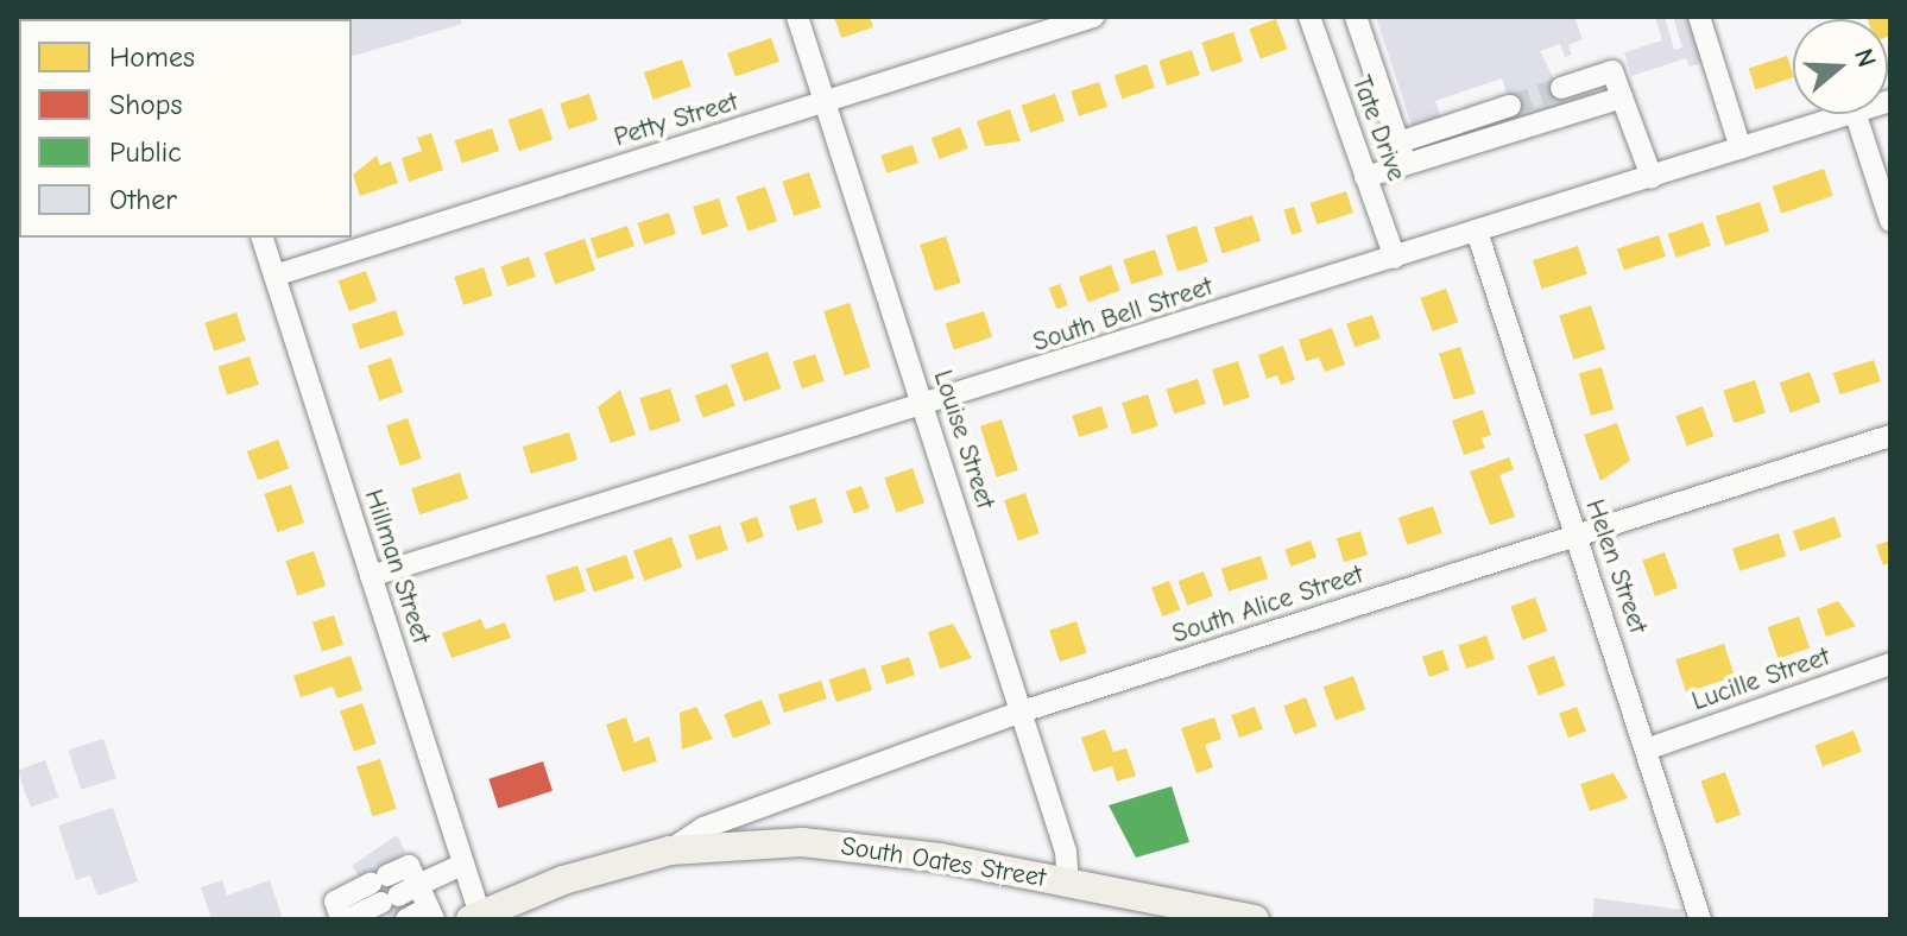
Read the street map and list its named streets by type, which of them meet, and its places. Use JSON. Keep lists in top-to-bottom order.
{
  "streets": {
    "main road": ["South Oates Street"],
    "street": [
      "Petty Street",
      "Tate Drive",
      "South Bell Street",
      "Louise Street",
      "Hillman Street",
      "Helen Street",
      "South Alice Street",
      "Lucille Street"
    ]
  },
  "crossings": [
    ["Petty Street", "Louise Street"],
    ["Petty Street", "Hillman Street"],
    ["Tate Drive", "South Bell Street"],
    ["South Bell Street", "Louise Street"],
    ["South Bell Street", "Hillman Street"],
    ["South Bell Street", "Helen Street"],
    ["Louise Street", "South Alice Street"],
    ["Louise Street", "South Oates Street"],
    ["Hillman Street", "South Oates Street"],
    ["Helen Street", "South Alice Street"],
    ["Helen Street", "Lucille Street"],
    ["South Alice Street", "South Oates Street"]
  ],
  "legend": [
    "Homes",
    "Shops",
    "Public",
    "Other"
  ],
  "north": "right"
}
